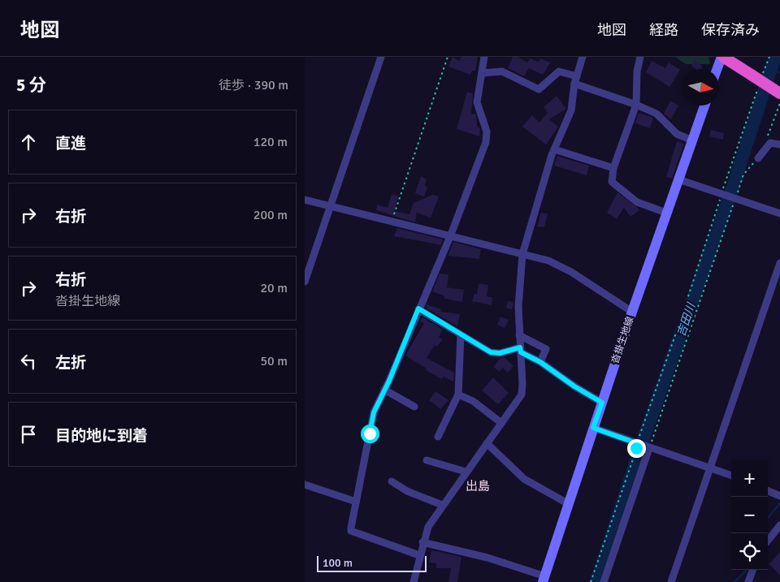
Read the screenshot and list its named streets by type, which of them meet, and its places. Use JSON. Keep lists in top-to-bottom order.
{
  "streets": {
    "main road": ["沓掛生地線"]
  },
  "districts": ["出島"],
  "water": ["吉田川"],
  "scale_bar": "100 m",
  "north": "right",
  "page": {
    "header": "地図",
    "nav": ["地図", "経路", "保存済み"],
    "heading": ["5 分", "徒歩 · 390 m"],
    "list": [
      ["直進", "120 m"],
      ["右折", "200 m"],
      ["右折", "沓掛生地線", "20 m"],
      ["左折", "50 m"],
      "目的地に到着"
    ],
    "map_buttons": ["+", "−"],
    "scale": "100 m"
  }
}
